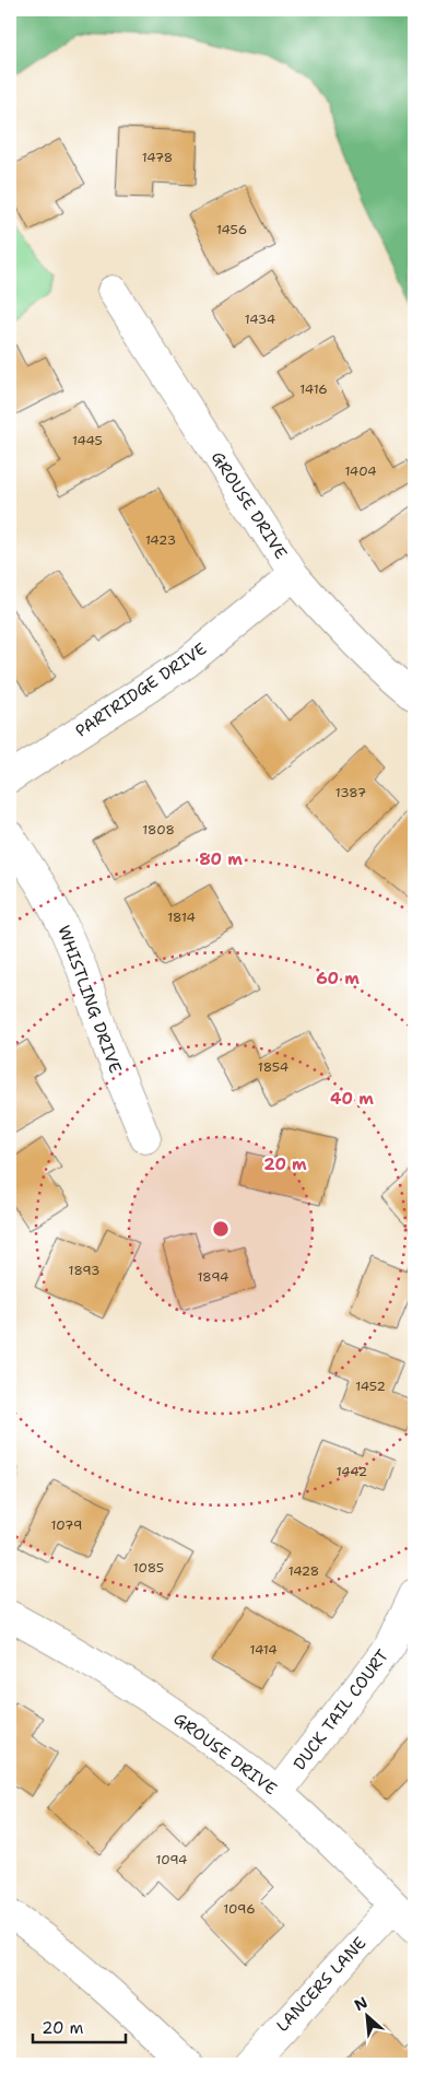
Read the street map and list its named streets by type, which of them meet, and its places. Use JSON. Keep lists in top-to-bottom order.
{
  "streets": {
    "street": [
      "GROUSE DRIVE",
      "PARTRIDGE DRIVE",
      "WHISTLING DRIVE",
      "DUCK TAIL COURT",
      "LANCERS LANE"
    ]
  },
  "crossings": [
    ["GROUSE DRIVE", "PARTRIDGE DRIVE"],
    ["GROUSE DRIVE", "DUCK TAIL COURT"],
    ["GROUSE DRIVE", "LANCERS LANE"]
  ],
  "house_numbers": [
    "1478",
    "1456",
    "1434",
    "1416",
    "1445",
    "1404",
    "1423",
    "1387",
    "1808",
    "1814",
    "1854",
    "1893",
    "1894",
    "1452",
    "1442",
    "1079",
    "1085",
    "1428",
    "1414",
    "1094",
    "1096"
  ],
  "scale_bar": "20 m",
  "north": "top left",
  "rings": [
    "80 m",
    "60 m",
    "40 m",
    "20 m"
  ]
}
